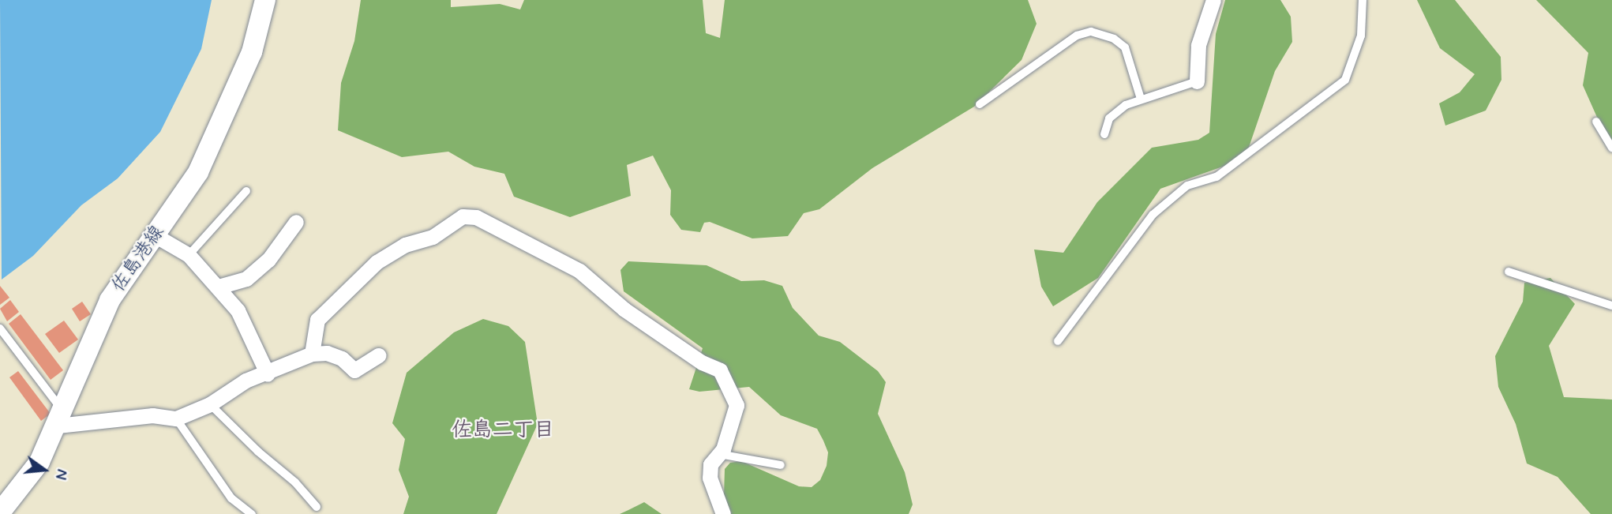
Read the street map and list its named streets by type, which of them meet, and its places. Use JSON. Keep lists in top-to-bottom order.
{
  "streets": {
    "main road": ["佐島港線"]
  },
  "districts": ["佐島二丁目"],
  "north": "right"
}
